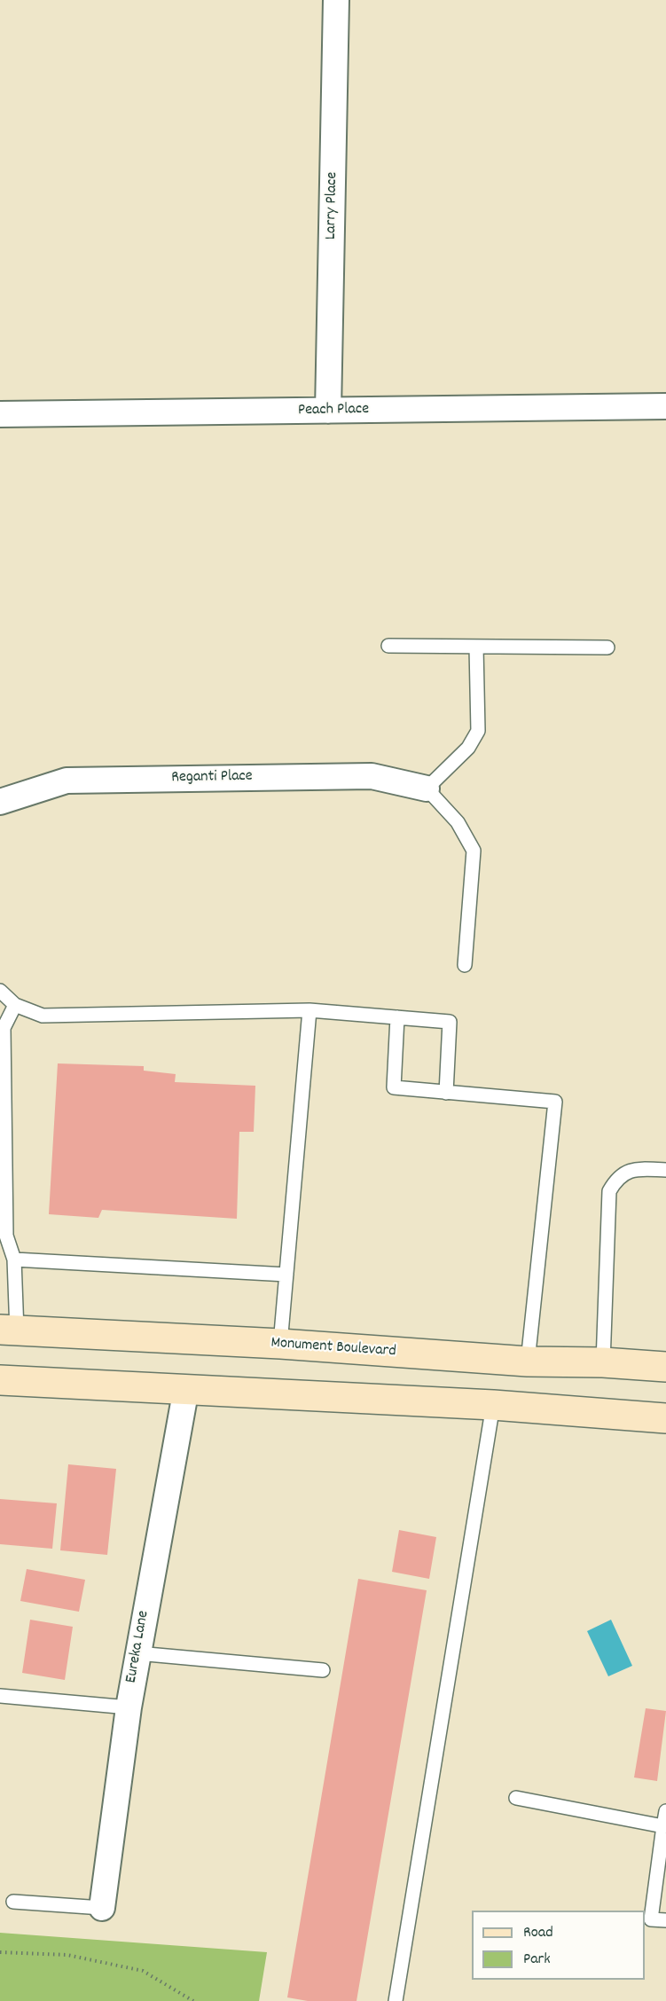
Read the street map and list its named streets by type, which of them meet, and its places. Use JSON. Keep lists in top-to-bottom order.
{
  "streets": {
    "main road": ["Monument Boulevard"],
    "street": [
      "Larry Place",
      "Peach Place",
      "Reganti Place",
      "Eureka Lane"
    ]
  },
  "crossings": [
    ["Larry Place", "Peach Place"]
  ],
  "legend": ["Road", "Park"]
}
